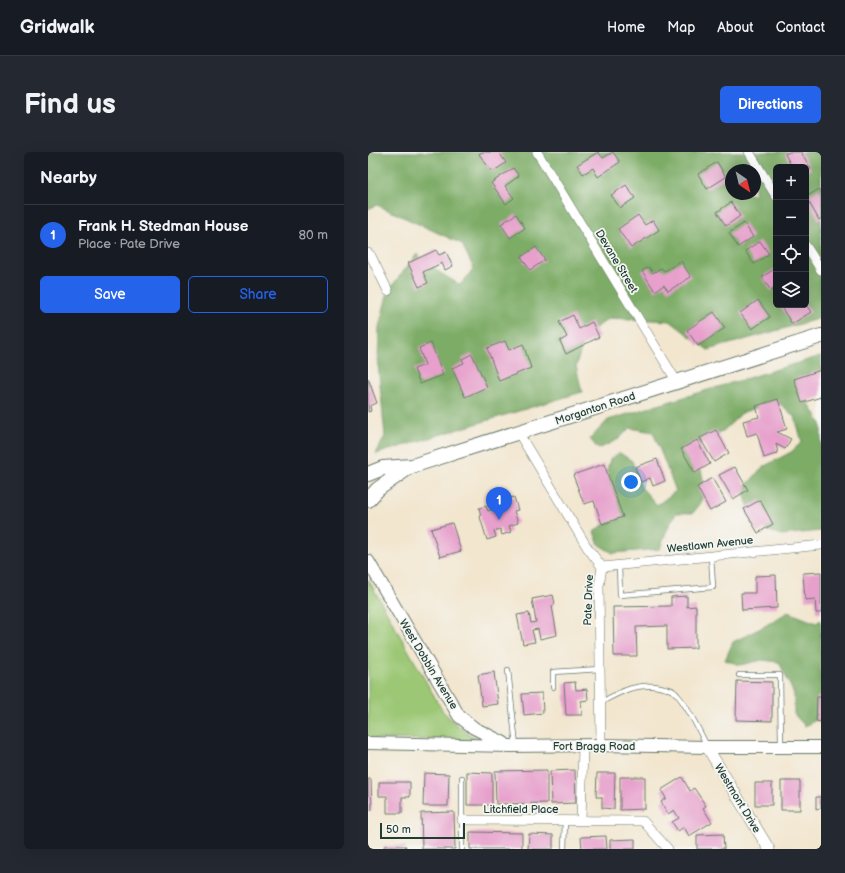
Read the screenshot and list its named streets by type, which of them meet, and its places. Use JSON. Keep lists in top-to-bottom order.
{
  "streets": {
    "main road": ["Morganton Road", "West Dobbin Avenue", "Fort Bragg Road"],
    "street": [
      "Devane Street",
      "Westlawn Avenue",
      "Pate Drive",
      "Westmont Drive",
      "Litchfield Place"
    ]
  },
  "crossings": [
    ["Devane Street", "Morganton Road"],
    ["Morganton Road", "Pate Drive"],
    ["Westlawn Avenue", "Pate Drive"],
    ["Pate Drive", "Fort Bragg Road"],
    ["West Dobbin Avenue", "Fort Bragg Road"],
    ["Fort Bragg Road", "Westmont Drive"]
  ],
  "scale_bar": "50 m",
  "north": "bottom right",
  "page": {
    "header": "Gridwalk",
    "nav": [
      "Home",
      "Map",
      "About",
      "Contact"
    ],
    "buttons": [
      "Directions",
      ["Save", "Share"]
    ],
    "title": "Find us",
    "heading": "Nearby",
    "map_buttons": ["+", "−"],
    "list": [
      {
        "mark": "1",
        "name": "Frank H. Stedman House",
        "note": "Place · Pate Drive",
        "value": "80 m"
      }
    ],
    "pins": "1",
    "scale": "50 m"
  }
}
